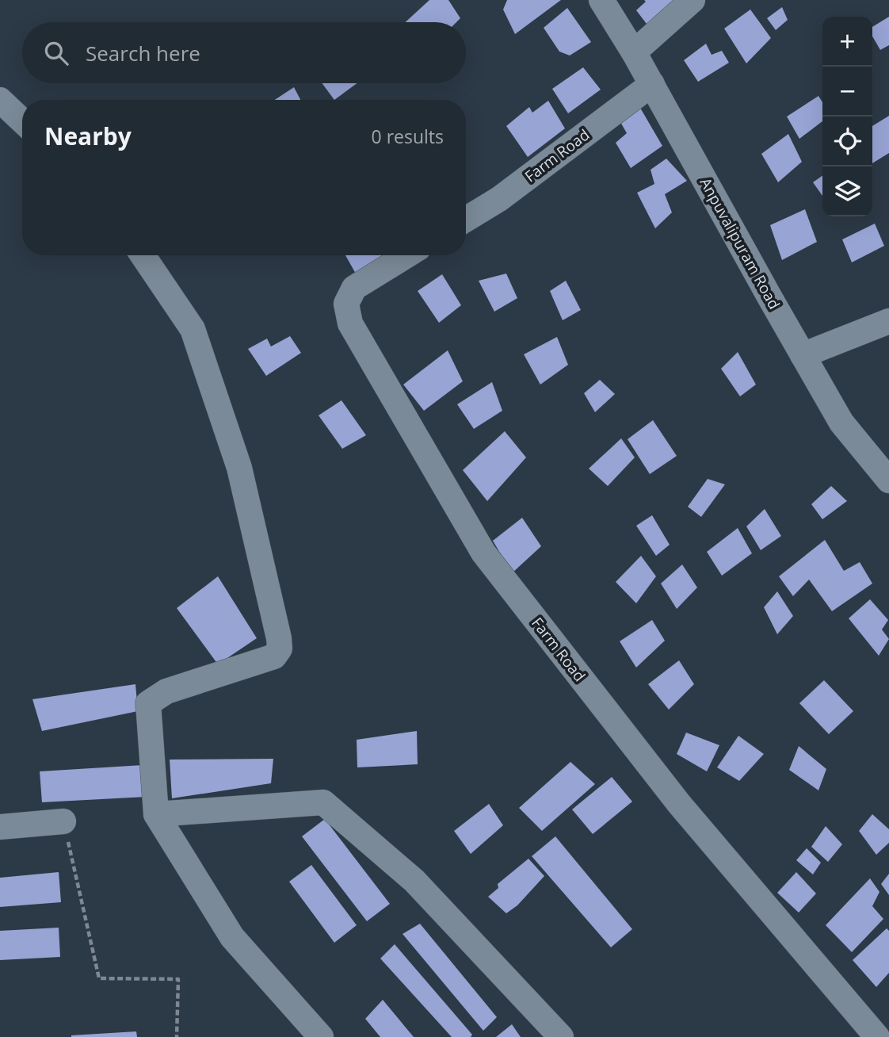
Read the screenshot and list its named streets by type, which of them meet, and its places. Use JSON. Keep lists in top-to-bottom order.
{
  "streets": {
    "street": ["Farm Road", "Anpuvalipuram Road"]
  },
  "crossings": [
    ["Farm Road", "Anpuvalipuram Road"]
  ],
  "page": {
    "map_buttons": ["+", "−"],
    "search": "Search here",
    "heading": ["Nearby", "0 results"]
  }
}
